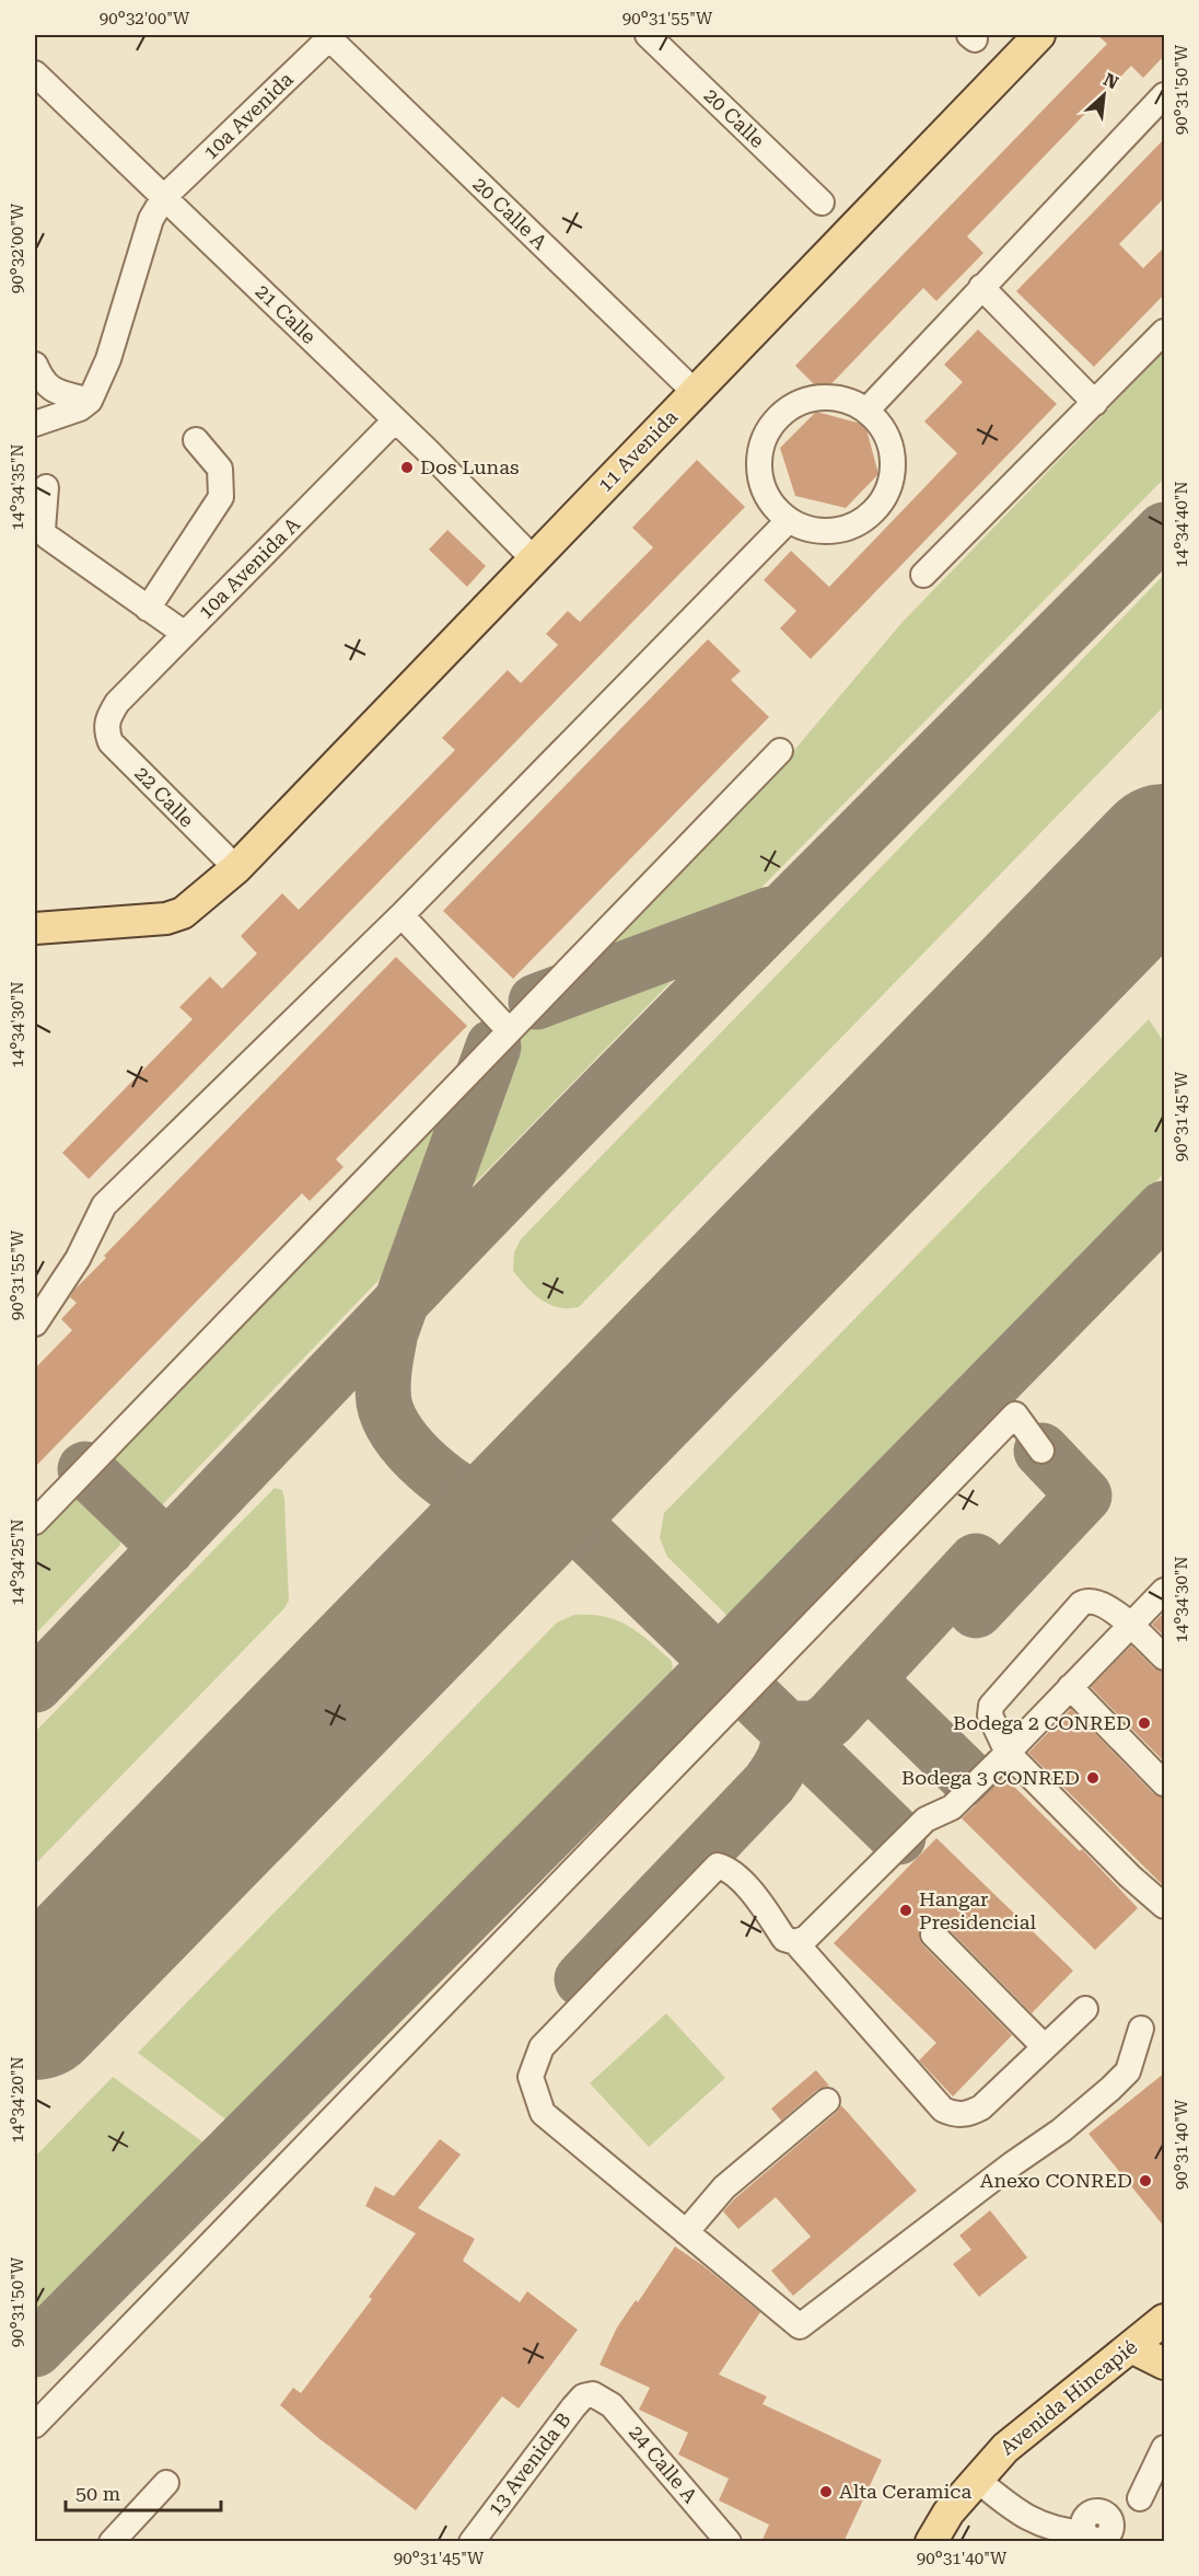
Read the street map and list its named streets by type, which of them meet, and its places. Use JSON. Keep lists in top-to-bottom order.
{
  "streets": {
    "main road": ["11 Avenida", "Avenida Hincapié"],
    "street": [
      "10a Avenida",
      "20 Calle",
      "20 Calle A",
      "21 Calle",
      "10a Avenida A",
      "22 Calle",
      "13 Avenida B",
      "24 Calle A"
    ]
  },
  "crossings": [
    ["10a Avenida", "20 Calle A"],
    ["10a Avenida", "21 Calle"],
    ["20 Calle A", "11 Avenida"],
    ["21 Calle", "11 Avenida"],
    ["21 Calle", "10a Avenida A"],
    ["11 Avenida", "22 Calle"],
    ["10a Avenida A", "22 Calle"],
    ["13 Avenida B", "24 Calle A"]
  ],
  "places": [
    "Dos Lunas",
    "Bodega 2 CONRED",
    "Bodega 3 CONRED",
    "Hangar Presidencial",
    "Anexo CONRED",
    "Alta Ceramica"
  ],
  "scale_bar": "50 m",
  "north": "top right",
  "coordinates": [
    "90°32'00\"W",
    "90°31'55\"W",
    "90°31'50\"W",
    "14°34'35\"N",
    "14°34'40\"N",
    "14°34'30\"N",
    "90°31'45\"W",
    "14°34'25\"N",
    "14°34'20\"N",
    "90°31'40\"W"
  ]
}
